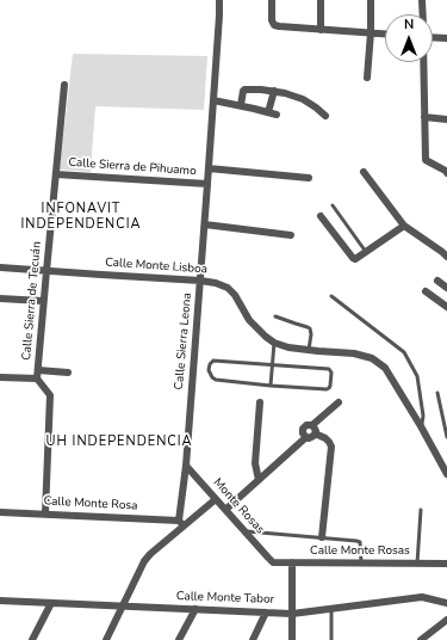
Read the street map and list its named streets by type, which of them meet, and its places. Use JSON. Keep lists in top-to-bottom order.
{
  "streets": {
    "street": [
      "Calle Sierra de Pihuamo",
      "Calle Monte Lisboa",
      "Calle Sierra de Tecuán",
      "Calle Sierra Leona",
      "Calle Monte Rosa",
      "Monte Rosas",
      "Calle Monte Rosas",
      "Calle Monte Tabor"
    ]
  },
  "crossings": [
    ["Calle Sierra de Pihuamo", "Calle Sierra de Tecuán"],
    ["Calle Sierra de Pihuamo", "Calle Sierra Leona"],
    ["Calle Monte Lisboa", "Calle Sierra de Tecuán"],
    ["Calle Monte Lisboa", "Calle Sierra Leona"],
    ["Calle Sierra Leona", "Calle Monte Rosa"],
    ["Calle Sierra Leona", "Monte Rosas"],
    ["Monte Rosas", "Calle Monte Rosas"]
  ],
  "districts": ["INFONAVIT INDEPENDENCIA", "UH INDEPENDENCIA"],
  "north": "top"
}
